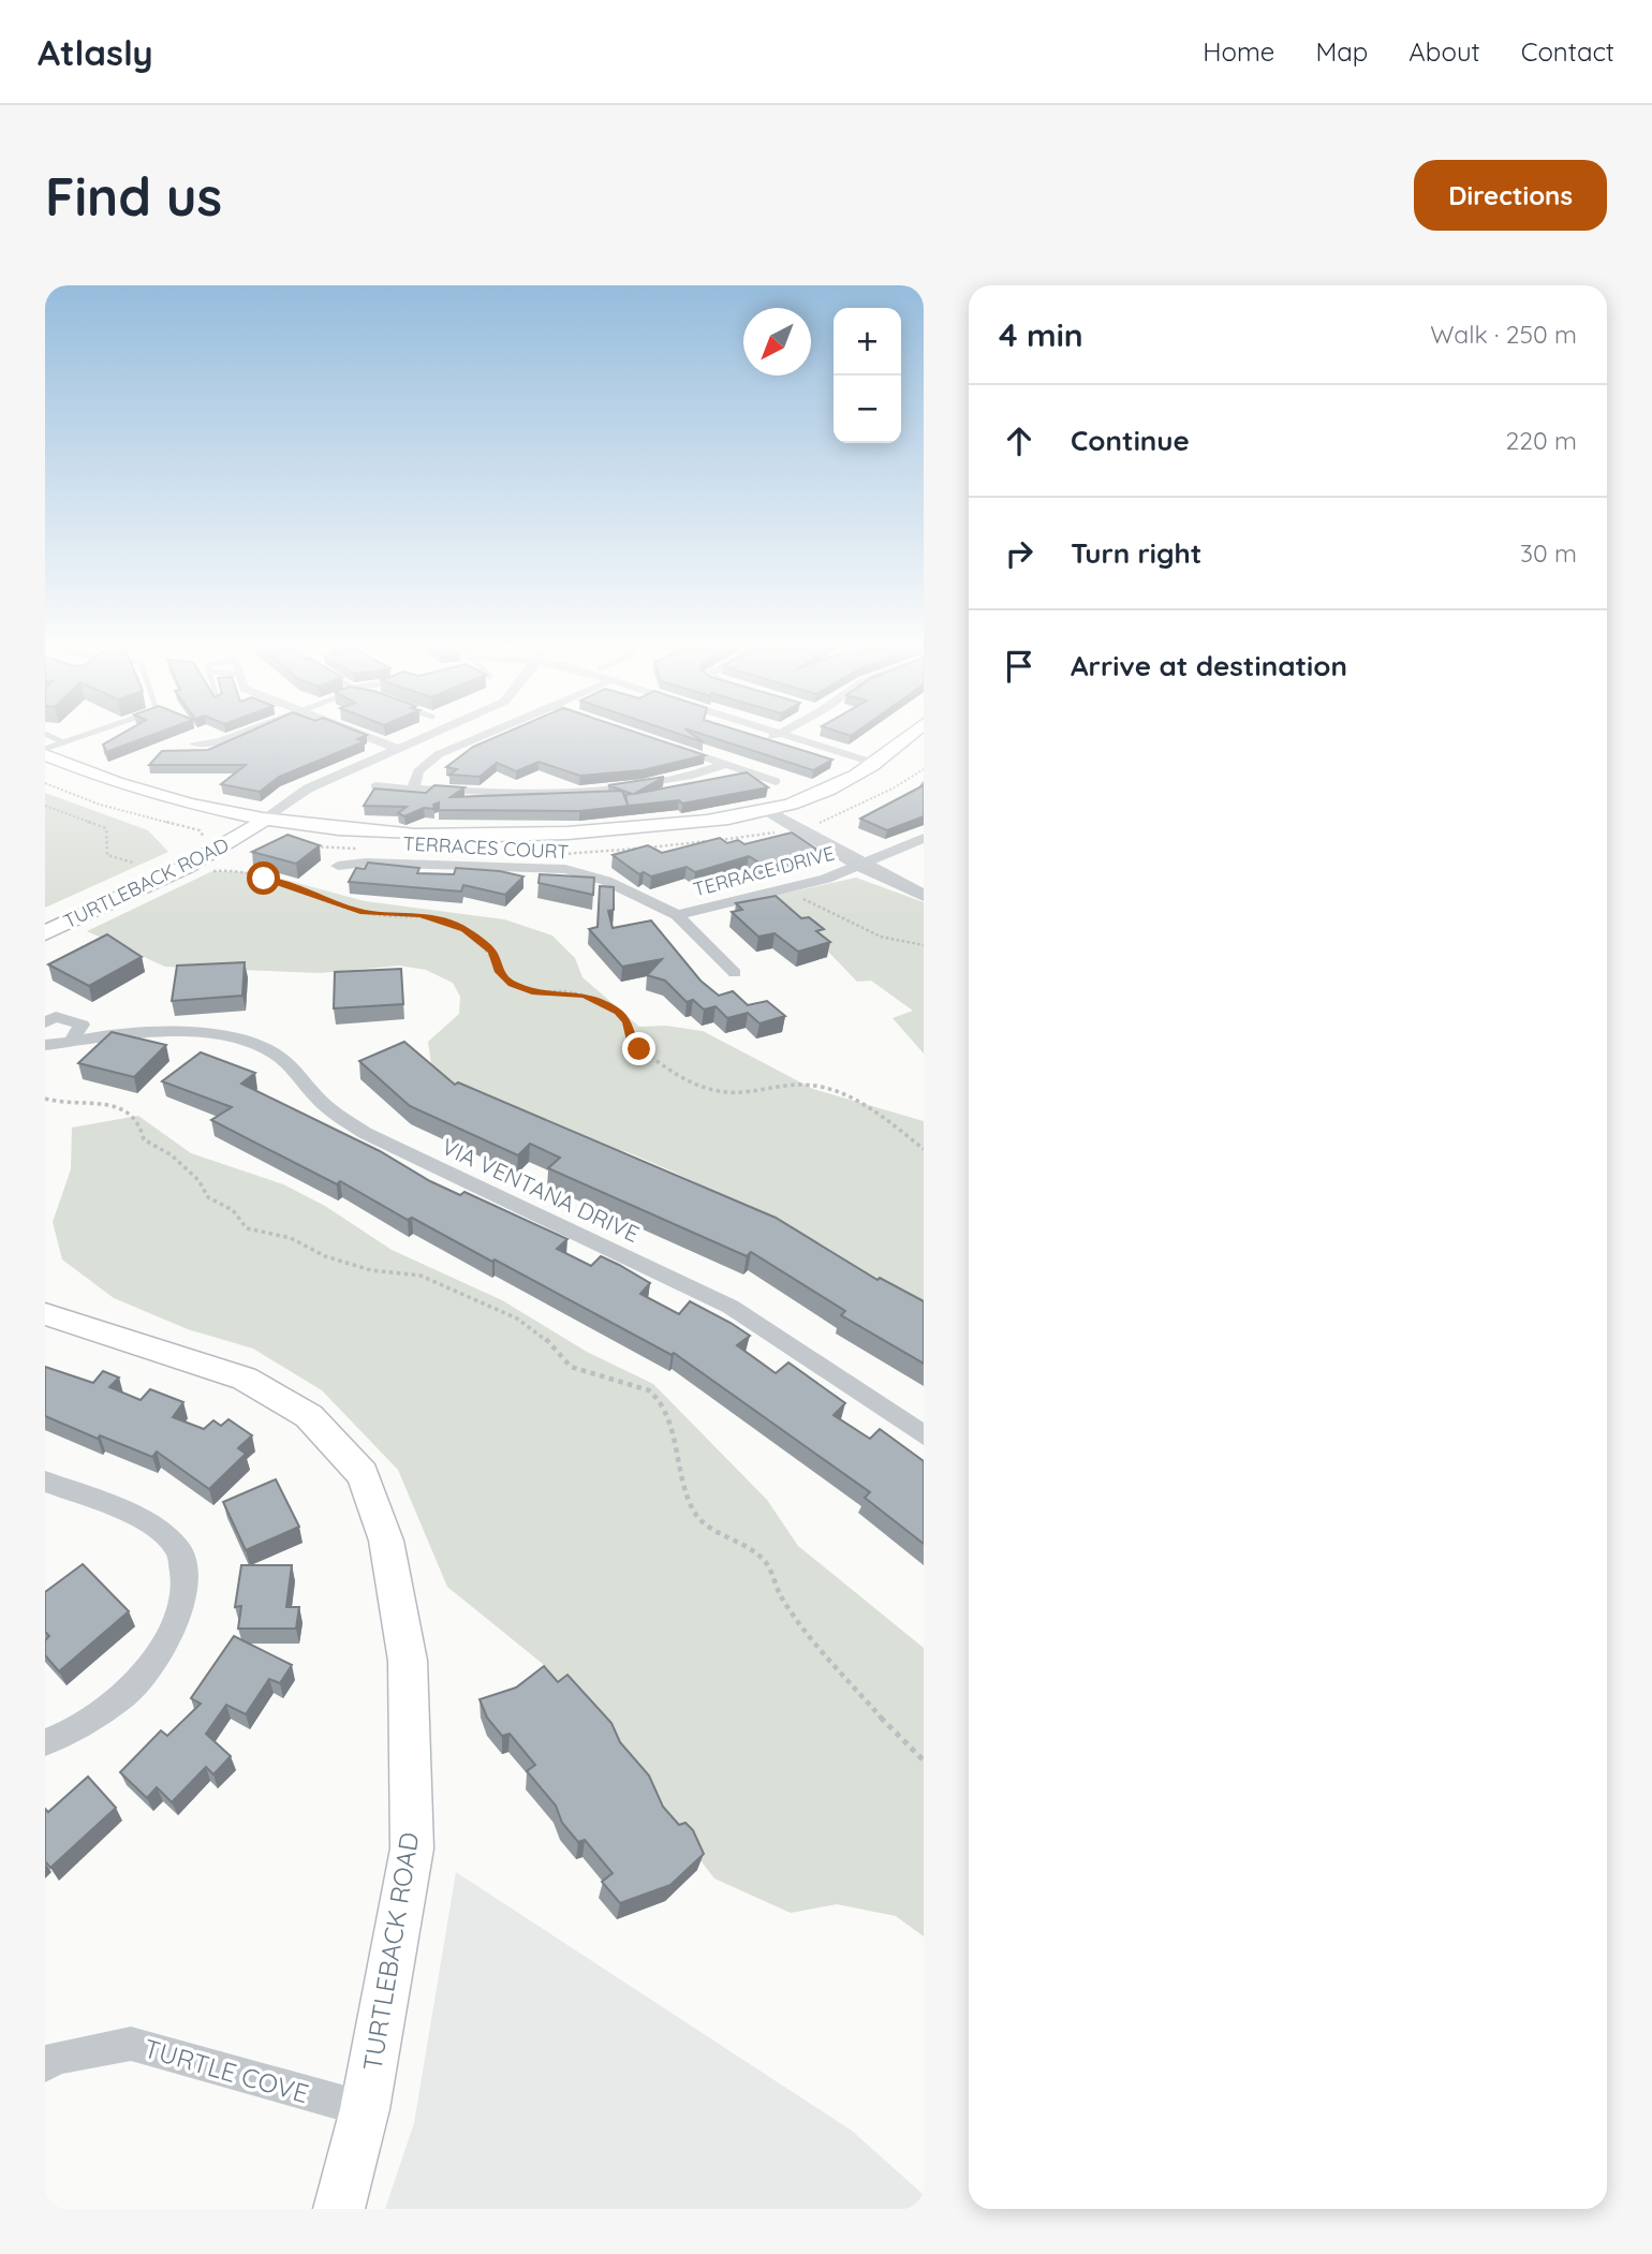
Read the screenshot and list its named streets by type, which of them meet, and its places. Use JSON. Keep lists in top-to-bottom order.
{
  "streets": {
    "main road": ["TURTLEBACK ROAD"],
    "street": [
      "TERRACES COURT",
      "TERRACE DRIVE",
      "VIA VENTANA DRIVE",
      "TURTLE COVE"
    ]
  },
  "crossings": [
    ["TERRACES COURT", "TERRACE DRIVE"],
    ["TURTLEBACK ROAD", "TURTLE COVE"]
  ],
  "north": "bottom left",
  "page": {
    "header": "Atlasly",
    "nav": [
      "Home",
      "Map",
      "About",
      "Contact"
    ],
    "buttons": "Directions",
    "title": "Find us",
    "heading": ["4 min", "Walk · 250 m"],
    "map_buttons": ["+", "−"],
    "list": [
      ["Continue", "220 m"],
      ["Turn right", "30 m"],
      "Arrive at destination"
    ]
  }
}
